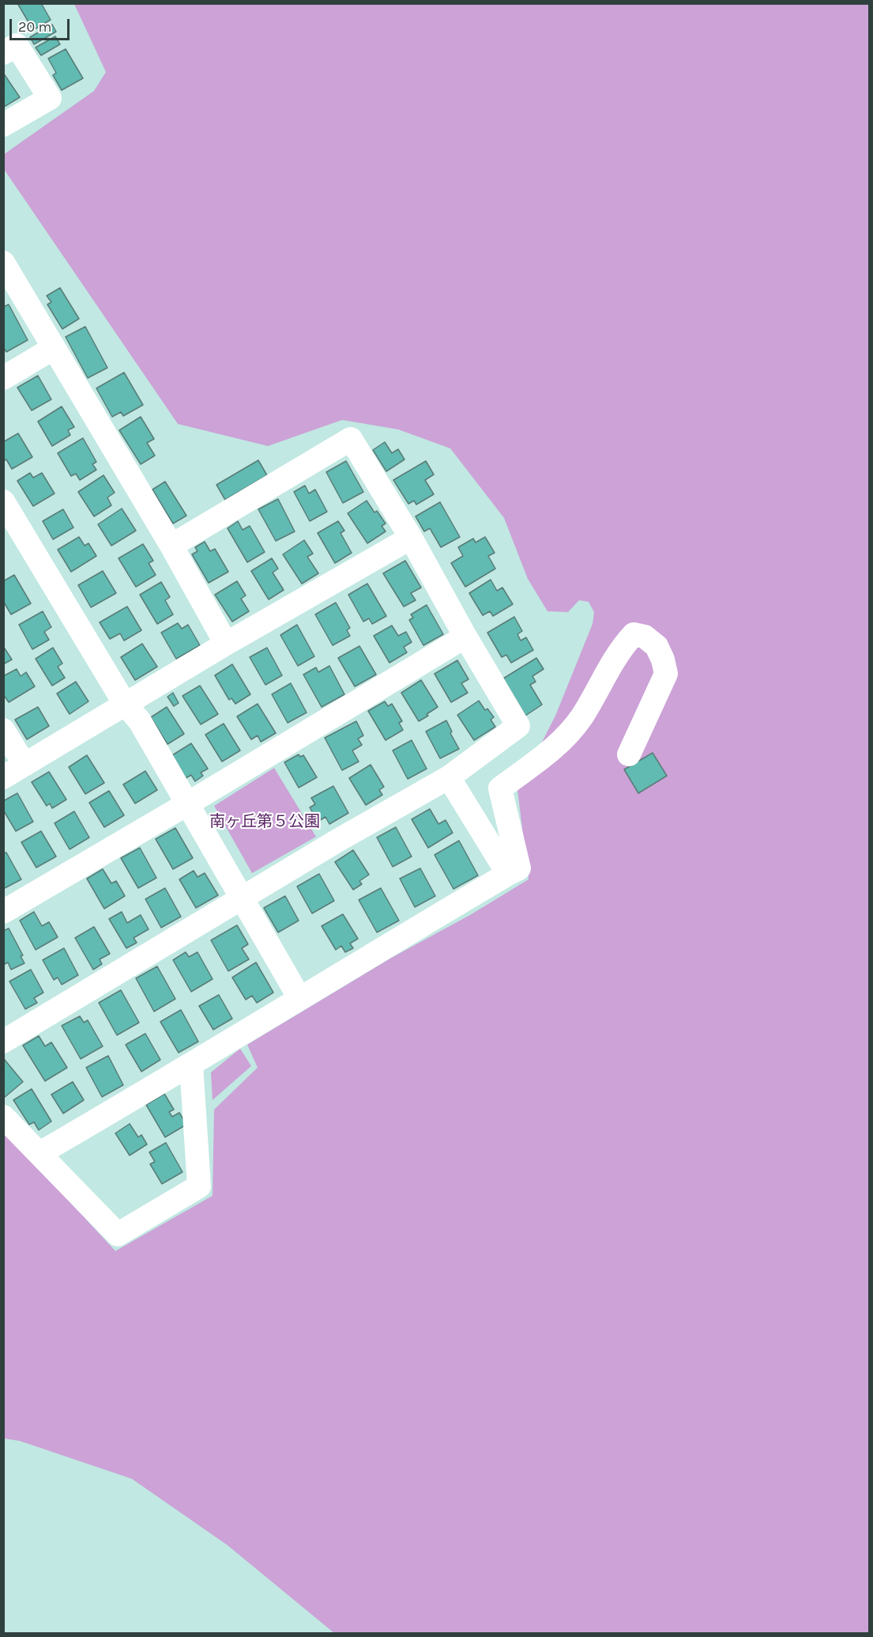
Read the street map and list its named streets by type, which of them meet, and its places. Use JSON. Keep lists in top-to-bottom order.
{
  "parks": ["南ヶ丘第５公園"],
  "scale_bar": "20 m"
}
